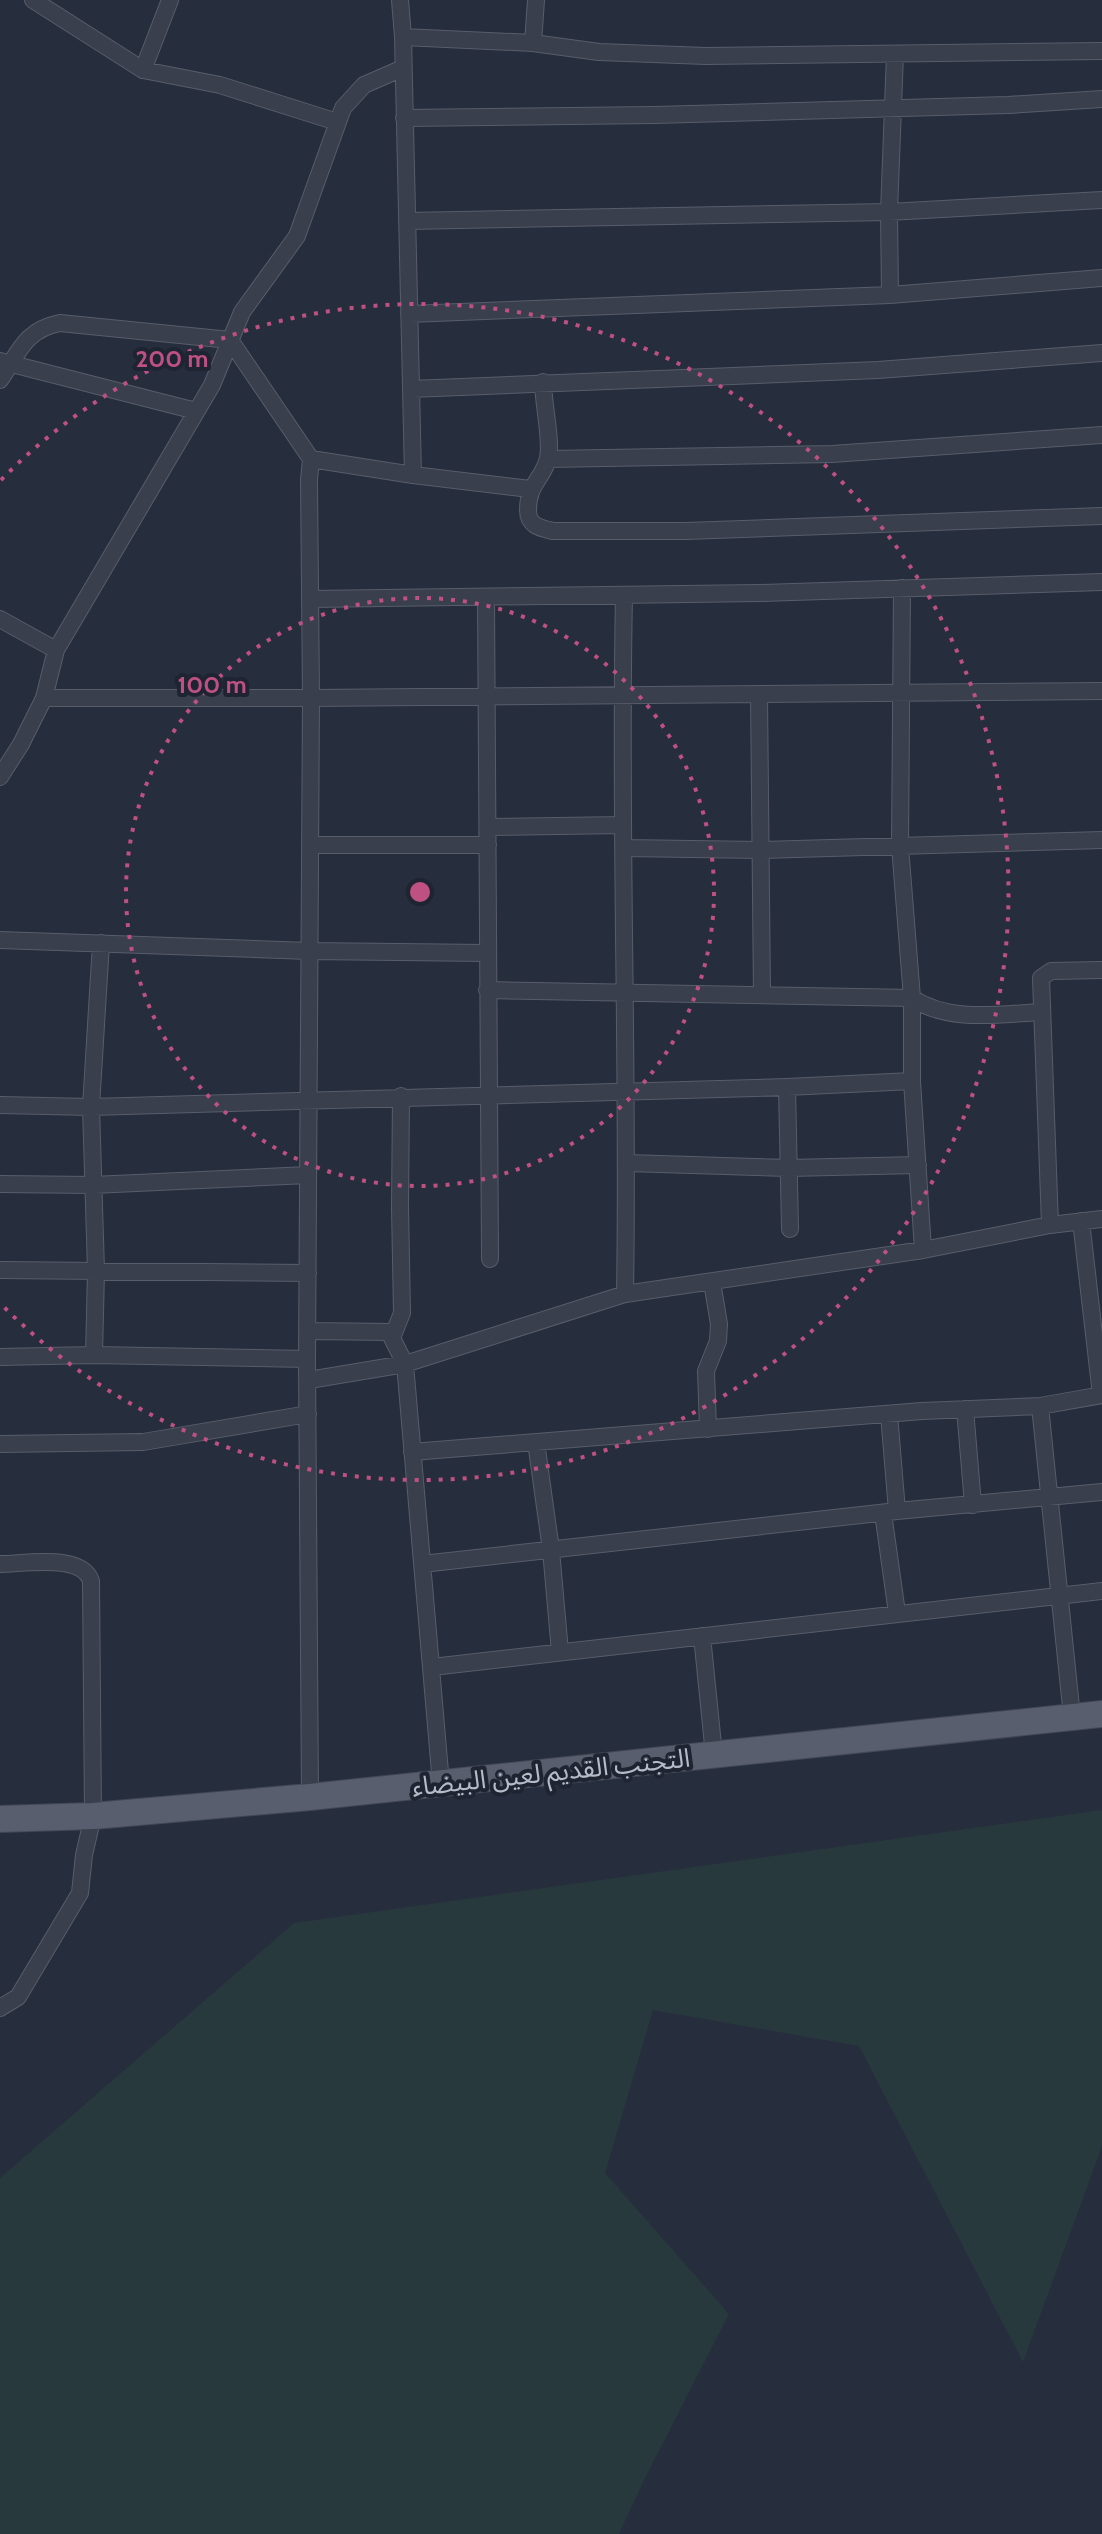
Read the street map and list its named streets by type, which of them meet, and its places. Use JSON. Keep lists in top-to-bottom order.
{
  "streets": {
    "main road": ["التجنب القديم لعين البيضاء"]
  },
  "rings": ["200 m", "100 m"]
}
